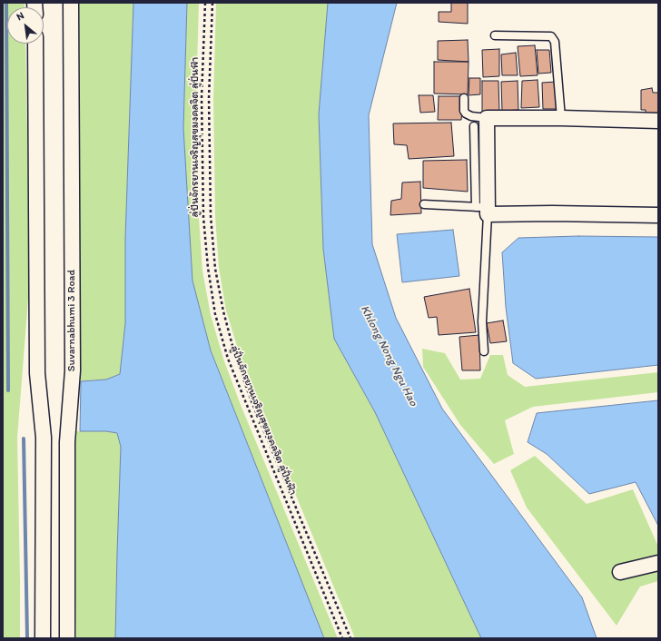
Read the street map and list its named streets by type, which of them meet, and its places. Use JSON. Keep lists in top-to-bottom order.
{
  "streets": {
    "street": ["Suvarnabhumi 3 Road"],
    "path": ["ลู่ปั่นจักรยานเจริญสุขมงคลจิต ลู่ปั่นฟ้า"]
  },
  "water": ["Khlong Nong Ngu Hao"],
  "north": "top left"
}
